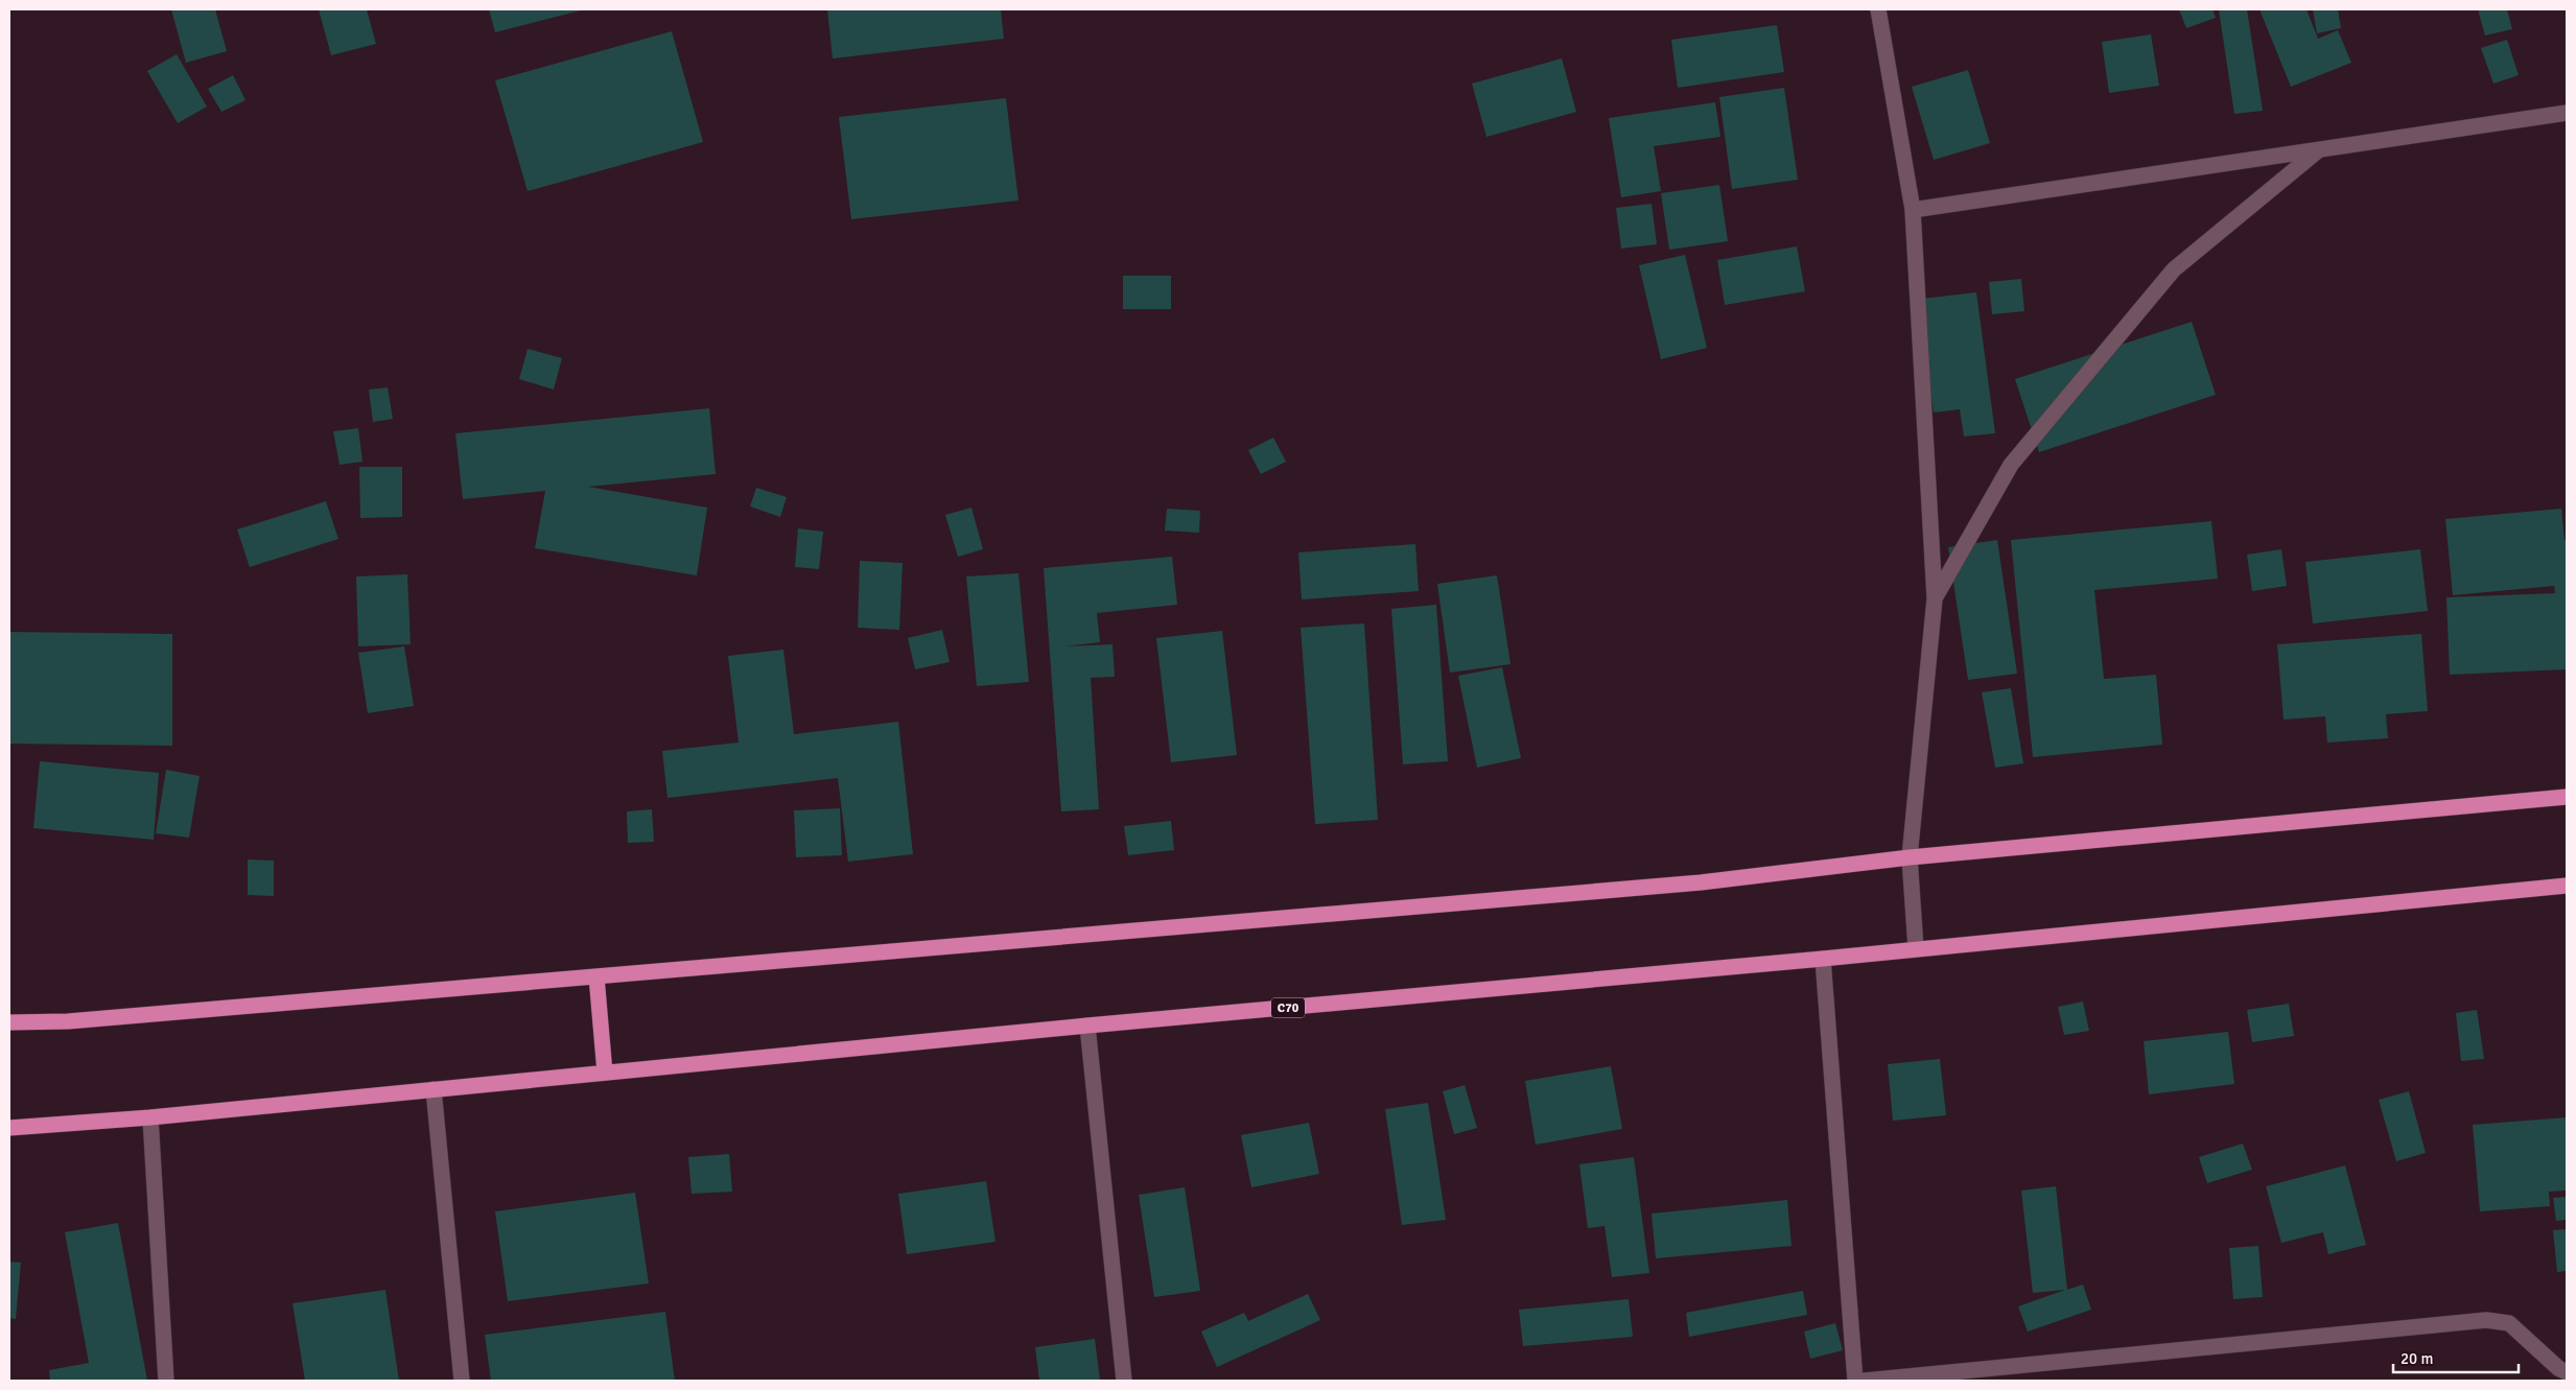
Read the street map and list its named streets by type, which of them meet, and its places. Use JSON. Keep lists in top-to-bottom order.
{
  "streets": {
    "highway": ["C70"]
  },
  "scale_bar": "20 m"
}
